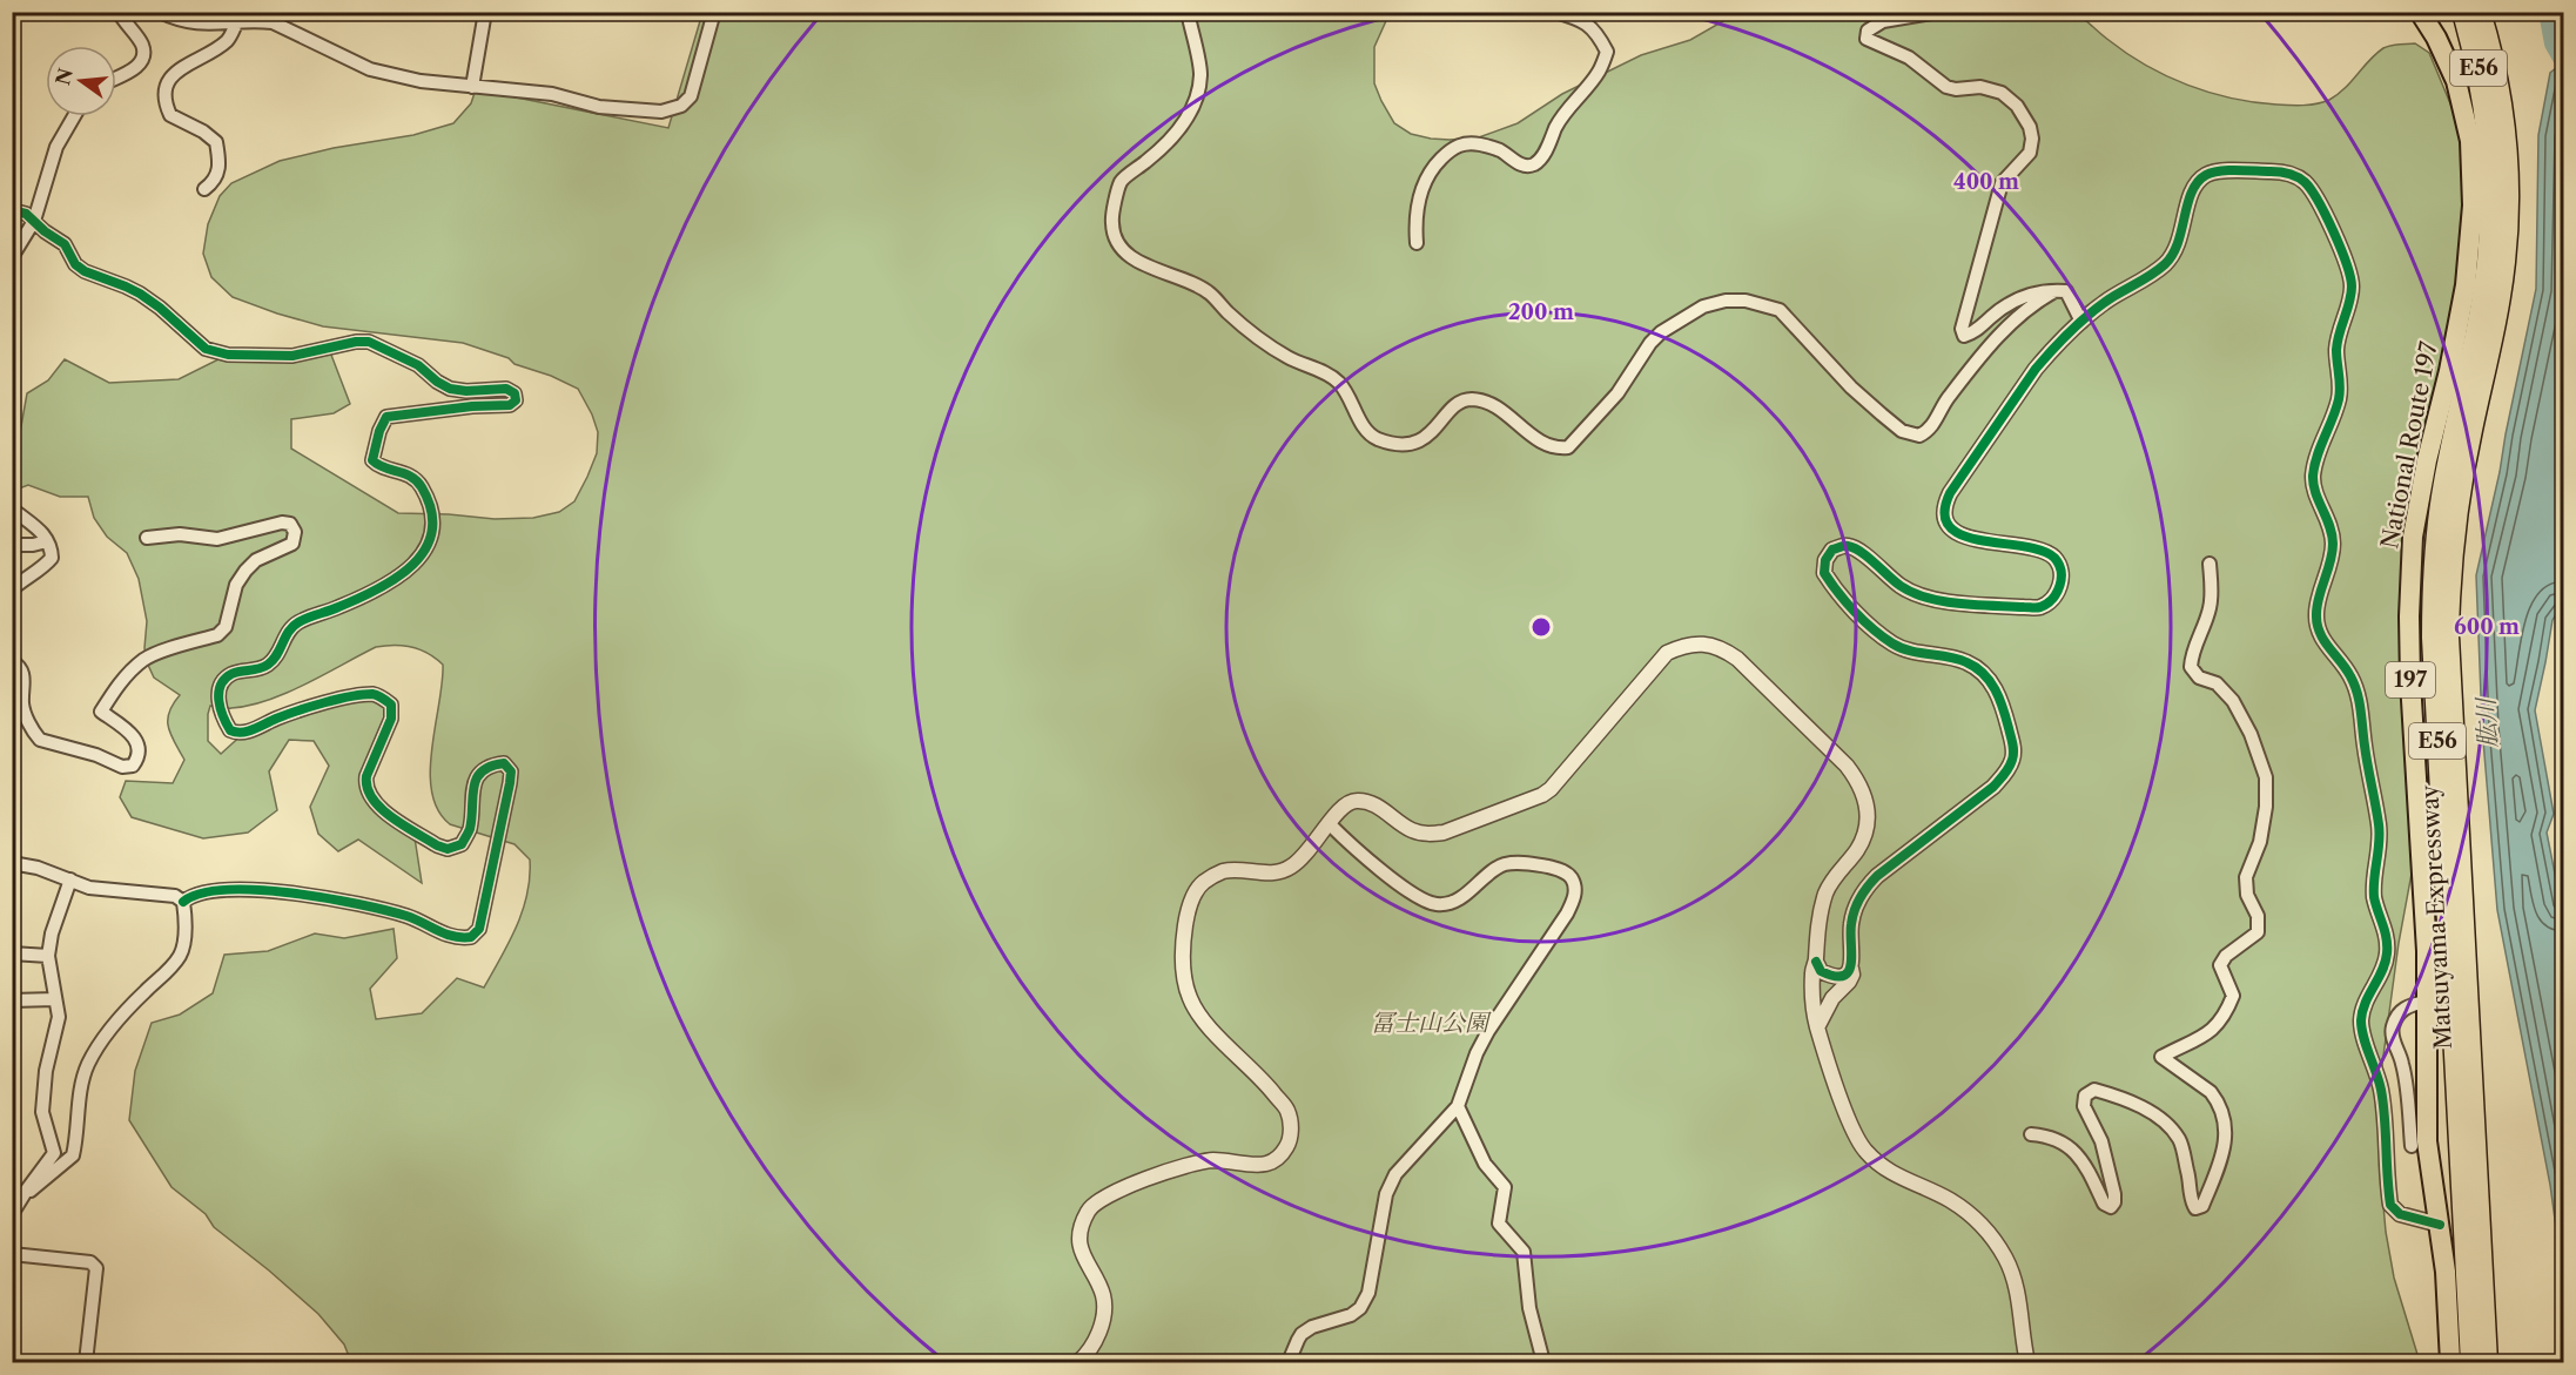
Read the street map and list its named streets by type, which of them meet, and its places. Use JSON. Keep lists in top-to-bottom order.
{
  "streets": {
    "highway": [
      "E56",
      "National Route 197",
      "197",
      "Matsuyama Expressway"
    ]
  },
  "water": ["肱川"],
  "parks": ["冨士山公園"],
  "north": "left",
  "rings": ["400 m", "200 m", "600 m"]
}
